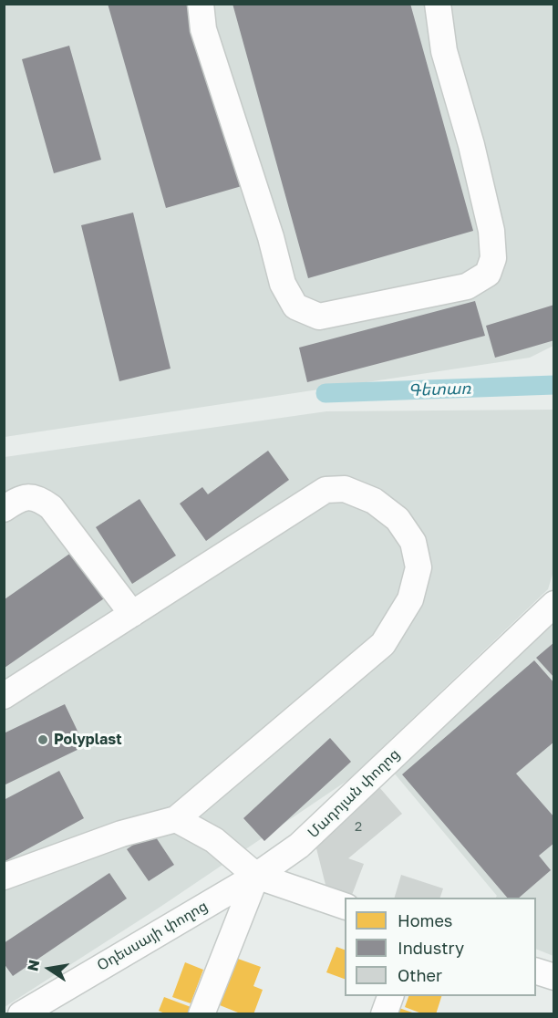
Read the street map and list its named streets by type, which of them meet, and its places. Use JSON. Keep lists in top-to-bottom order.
{
  "streets": {
    "street": ["Մադոյան փողոց", "Օդեսսայի փողոց"]
  },
  "crossings": [
    ["Մադոյան փողոց", "Օդեսսայի փողոց"]
  ],
  "water": ["Գետառ"],
  "places": ["Polyplast"],
  "house_numbers": ["2"],
  "legend": ["Homes", "Industry", "Other"],
  "north": "left"
}
